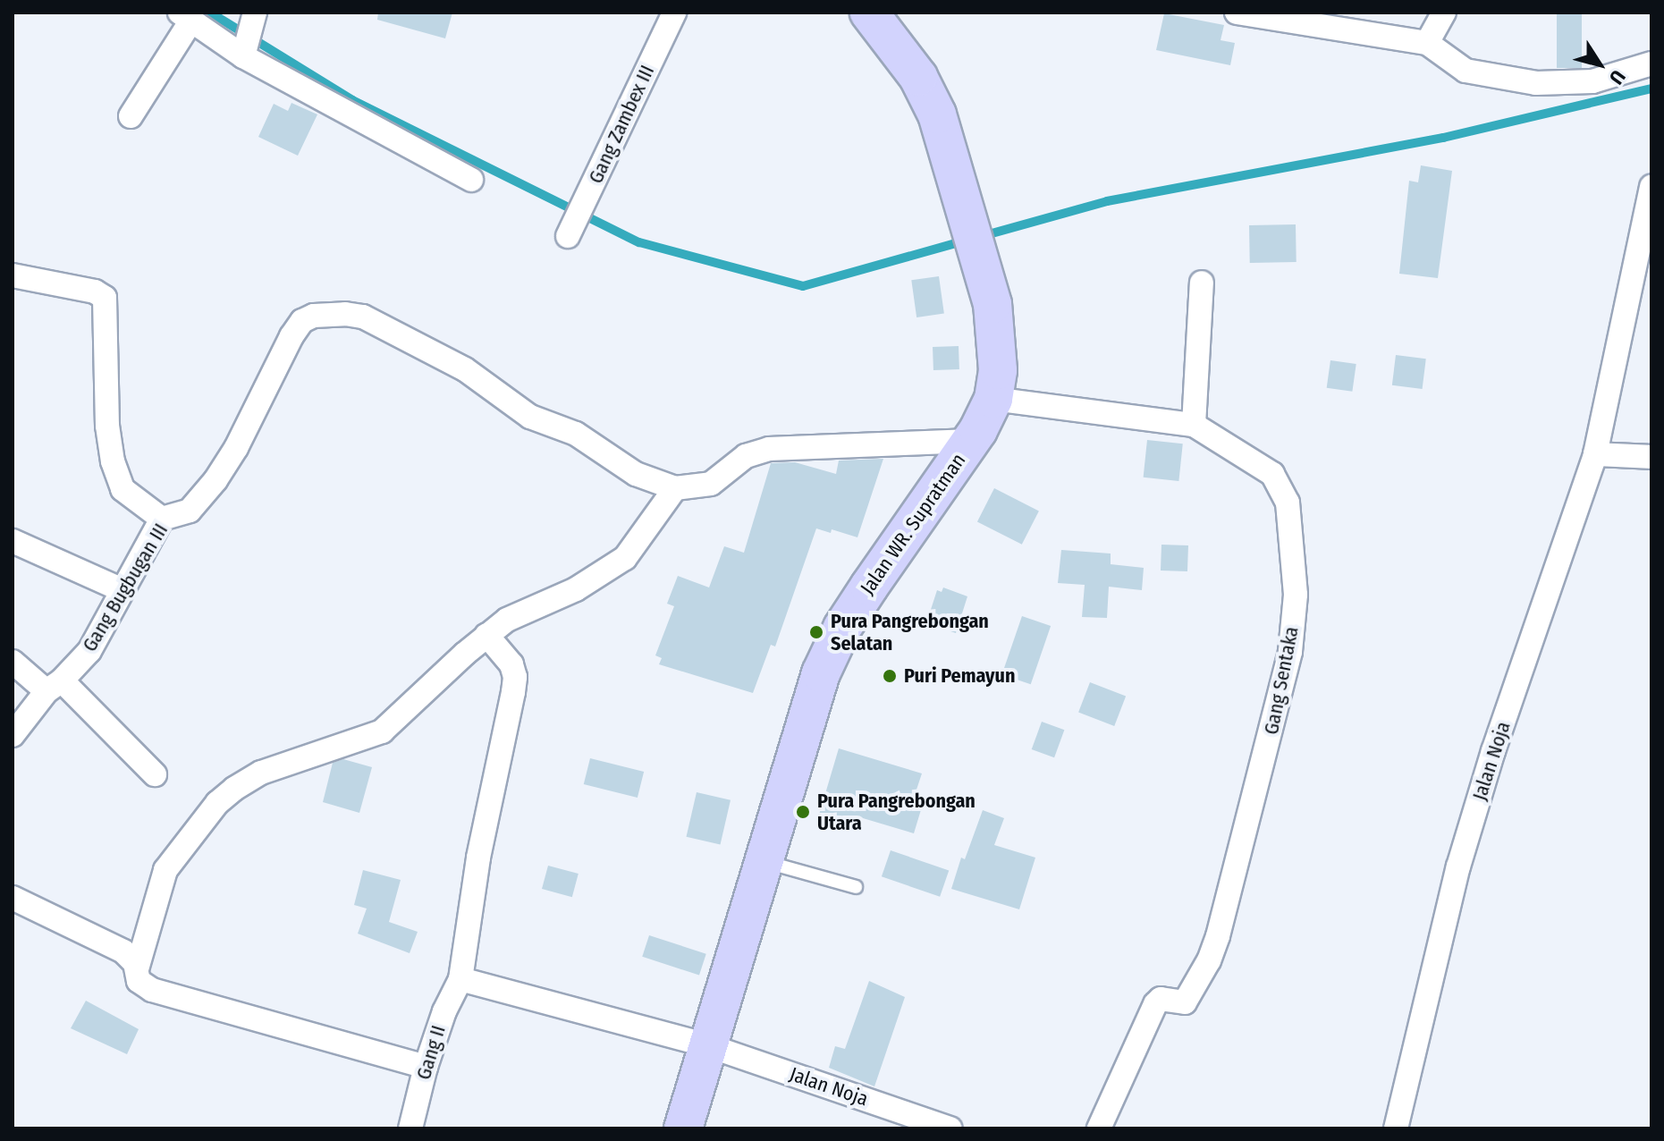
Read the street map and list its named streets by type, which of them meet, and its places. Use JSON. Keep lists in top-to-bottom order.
{
  "streets": {
    "main road": ["Jalan WR. Supratman"],
    "street": [
      "Gang Zambex III",
      "Gang Bugbugan III",
      "Gang Sentaka",
      "Jalan Noja",
      "Gang II"
    ]
  },
  "crossings": [
    ["Jalan WR. Supratman", "Gang Sentaka"],
    ["Jalan WR. Supratman", "Jalan Noja"],
    ["Jalan Noja", "Gang II"]
  ],
  "places": ["Pura Pangrebongan Selatan", "Puri Pemayun", "Pura Pangrebongan Utara"],
  "north": "bottom right"
}
